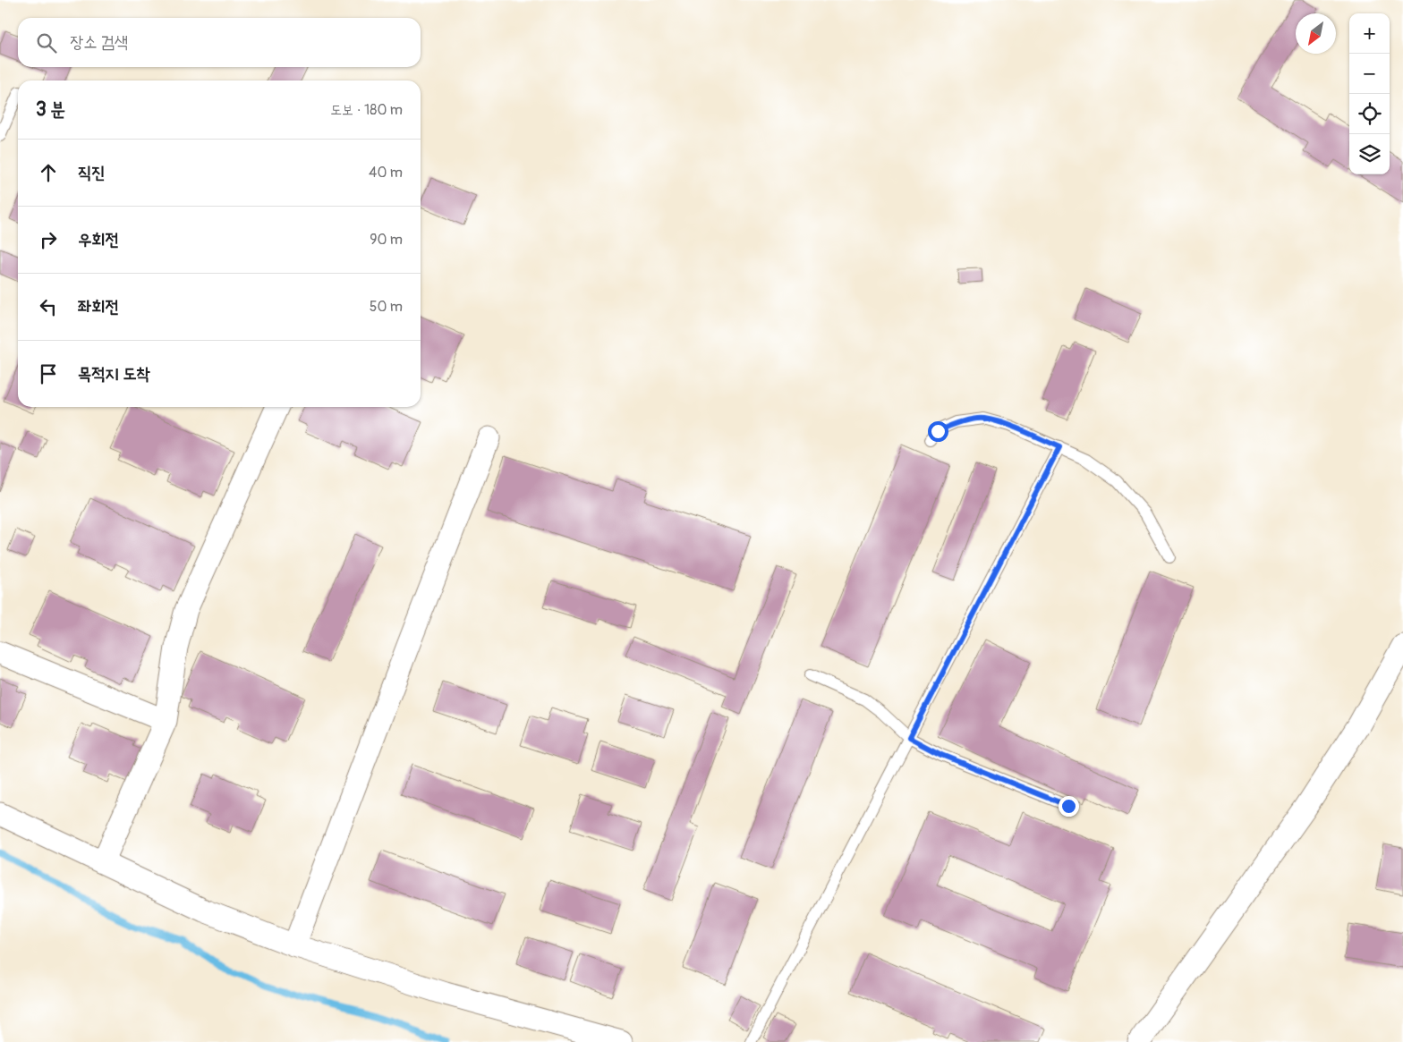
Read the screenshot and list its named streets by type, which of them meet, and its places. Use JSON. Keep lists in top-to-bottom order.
{
  "north": "bottom left",
  "page": {
    "map_buttons": ["+", "−"],
    "search": "장소 검색",
    "heading": ["3 분", "도보 · 180 m"],
    "list": [
      ["직진", "40 m"],
      ["우회전", "90 m"],
      ["좌회전", "50 m"],
      "목적지 도착"
    ]
  }
}
